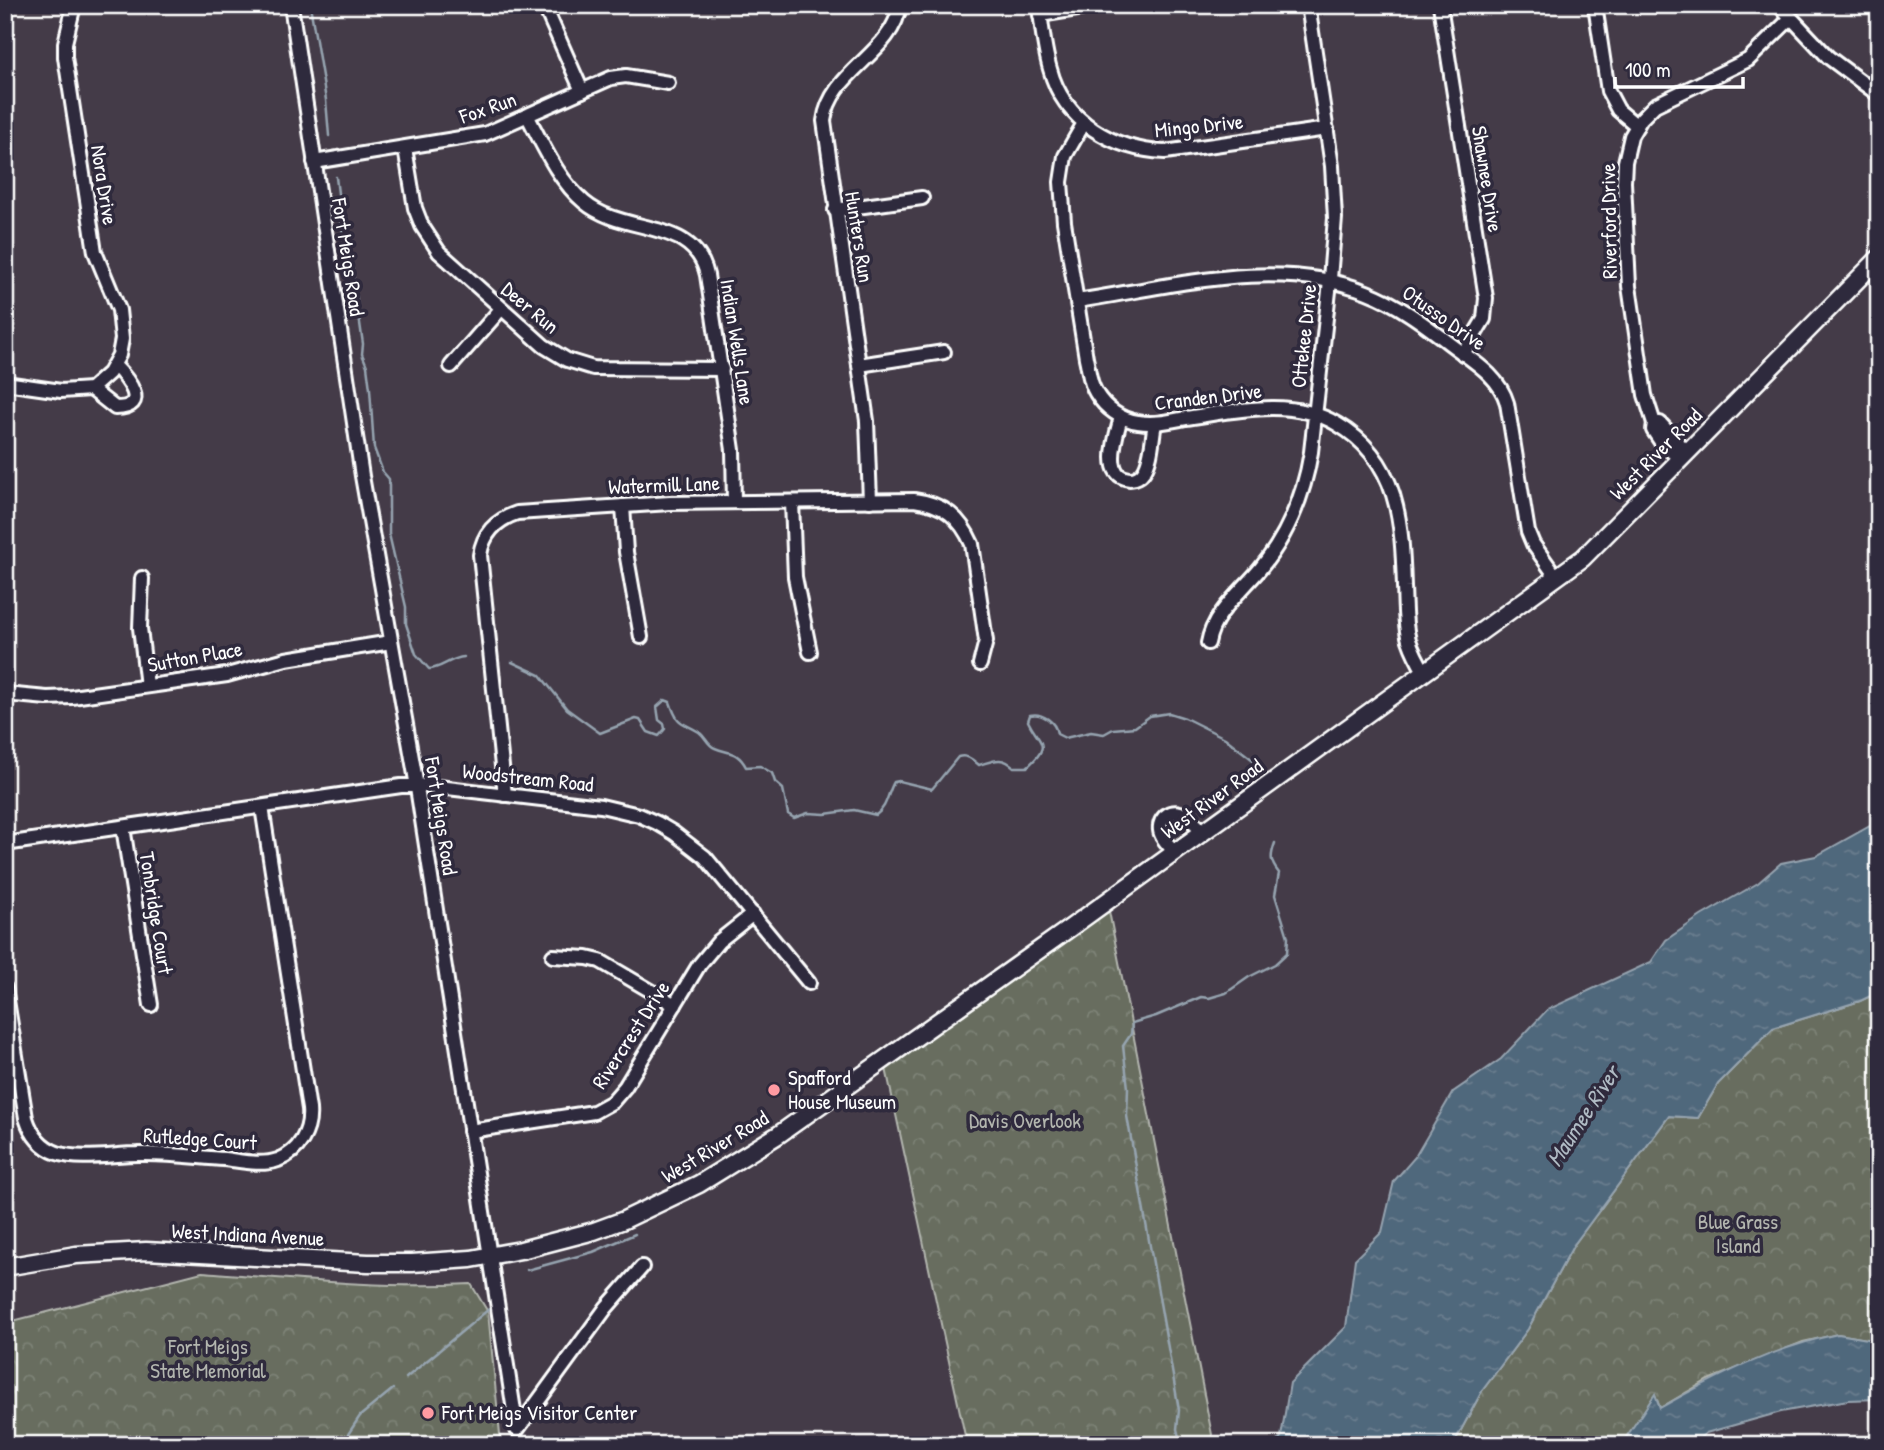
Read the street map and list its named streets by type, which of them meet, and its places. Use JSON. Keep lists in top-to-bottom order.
{
  "streets": {
    "main road": ["West River Road", "West Indiana Avenue"],
    "street": [
      "Fox Run",
      "Mingo Drive",
      "Shawnee Drive",
      "Nora Drive",
      "Riverford Drive",
      "Hunters Run",
      "Fort Meigs Road",
      "Deer Run",
      "Otusso Drive",
      "Ottekee Drive",
      "Indian Wells Lane",
      "Cranden Drive",
      "Watermill Lane",
      "Sutton Place",
      "Woodstream Road",
      "Tonbridge Court",
      "Rivercrest Drive",
      "Rutledge Court"
    ]
  },
  "crossings": [
    ["Fox Run", "Fort Meigs Road"],
    ["Fox Run", "Deer Run"],
    ["Fox Run", "Indian Wells Lane"],
    ["Mingo Drive", "Ottekee Drive"],
    ["Shawnee Drive", "Otusso Drive"],
    ["Riverford Drive", "West River Road"],
    ["Hunters Run", "Watermill Lane"],
    ["Fort Meigs Road", "West River Road"],
    ["Fort Meigs Road", "Sutton Place"],
    ["Fort Meigs Road", "Woodstream Road"],
    ["Fort Meigs Road", "Rivercrest Drive"],
    ["Fort Meigs Road", "West Indiana Avenue"],
    ["Deer Run", "Indian Wells Lane"],
    ["Otusso Drive", "Ottekee Drive"],
    ["Otusso Drive", "West River Road"],
    ["Ottekee Drive", "Cranden Drive"],
    ["Indian Wells Lane", "Watermill Lane"],
    ["Cranden Drive", "West River Road"],
    ["West River Road", "West Indiana Avenue"],
    ["Watermill Lane", "Woodstream Road"],
    ["Woodstream Road", "Tonbridge Court"],
    ["Woodstream Road", "Rivercrest Drive"],
    ["Woodstream Road", "Rutledge Court"]
  ],
  "water": ["Maumee River"],
  "parks": ["Davis Overlook", "Blue Grass Island", "Fort Meigs State Memorial"],
  "places": ["Spafford House Museum", "Fort Meigs Visitor Center"],
  "scale_bar": "100 m"
}
